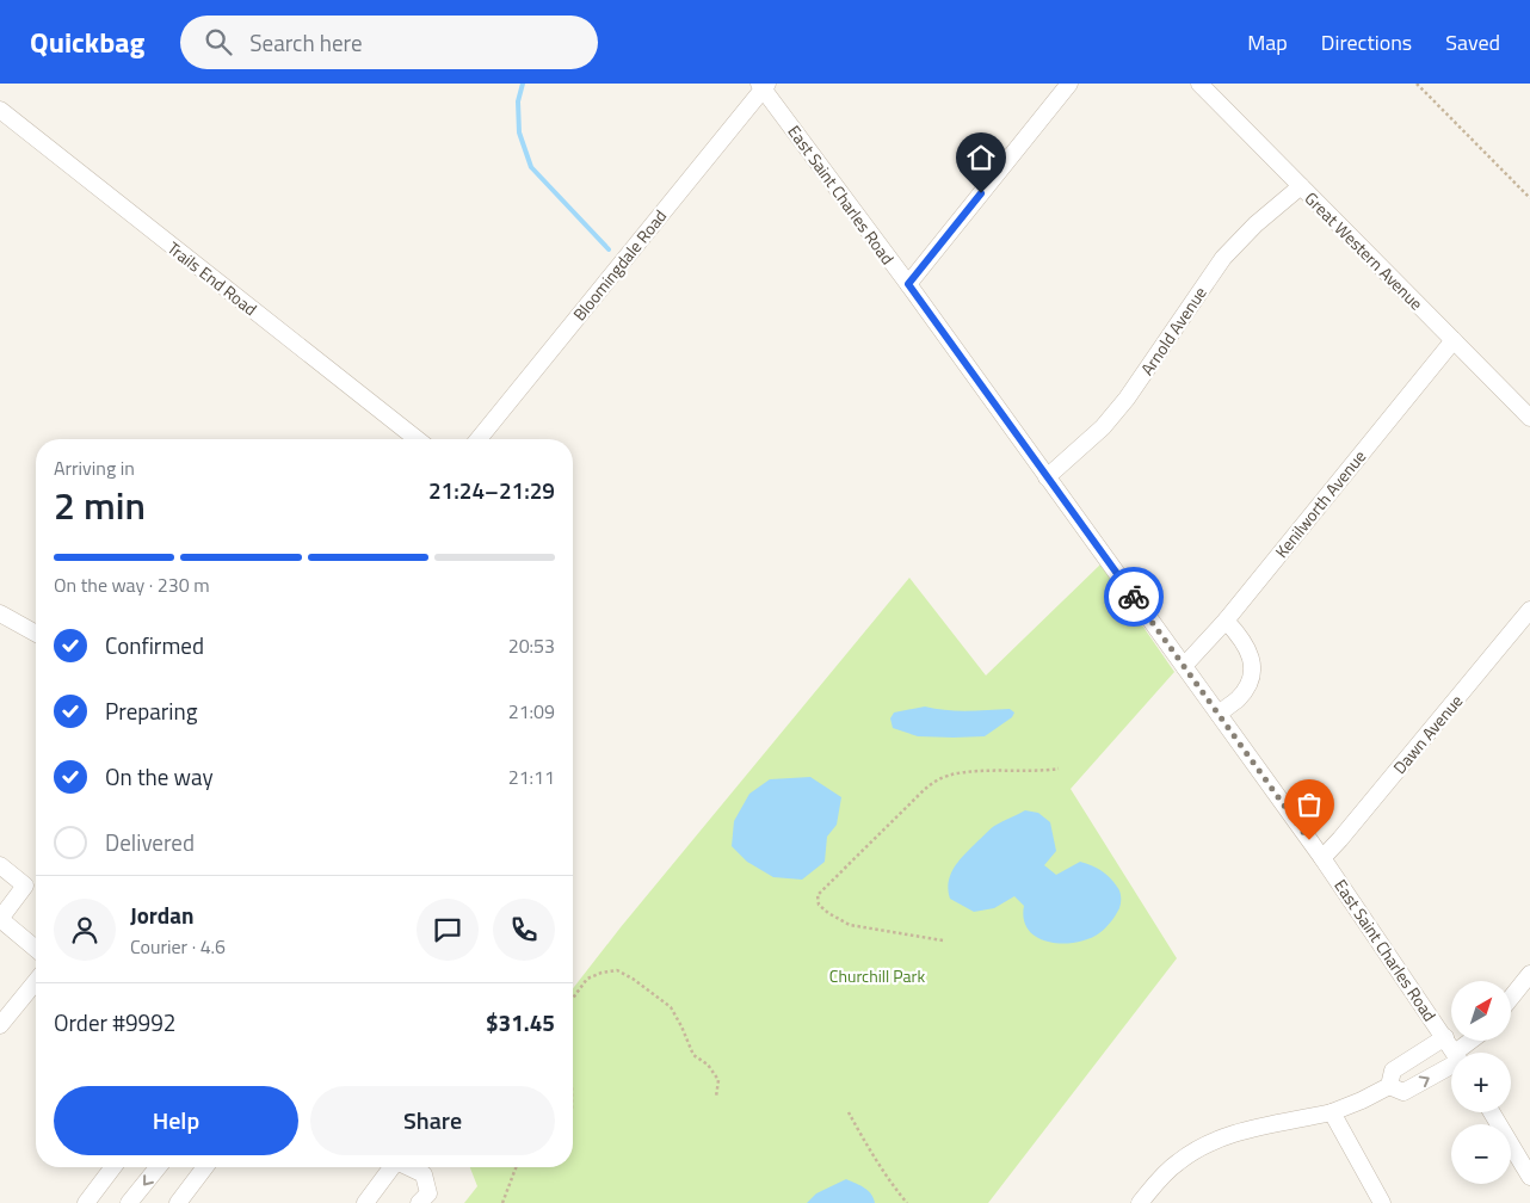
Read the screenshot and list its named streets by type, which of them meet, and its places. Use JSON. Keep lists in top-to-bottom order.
{
  "streets": {
    "street": [
      "East Saint Charles Road",
      "Great Western Avenue",
      "Bloomingdale Road",
      "Trails End Road",
      "Arnold Avenue",
      "Kenilworth Avenue",
      "Dawn Avenue"
    ]
  },
  "crossings": [
    ["East Saint Charles Road", "Bloomingdale Road"],
    ["East Saint Charles Road", "Arnold Avenue"],
    ["East Saint Charles Road", "Kenilworth Avenue"],
    ["East Saint Charles Road", "Dawn Avenue"],
    ["Great Western Avenue", "Arnold Avenue"],
    ["Great Western Avenue", "Kenilworth Avenue"]
  ],
  "parks": ["Churchill Park"],
  "north": "top right",
  "page": {
    "header": "Quickbag",
    "search": "Search here",
    "nav": ["Map", "Directions", "Saved"],
    "heading": ["2 min", "Arriving in", "21:24–21:29"],
    "panel": [
      "Jordan",
      "Courier · 4.6",
      "Order #9992",
      "$31.45"
    ],
    "bar": "On the way · 230 m",
    "list": [
      ["Confirmed", "20:53"],
      ["Preparing", "21:09"],
      ["On the way", "21:11"],
      "Delivered"
    ],
    "map_buttons": ["+", "−"],
    "buttons": ["Help", "Share"]
  }
}
